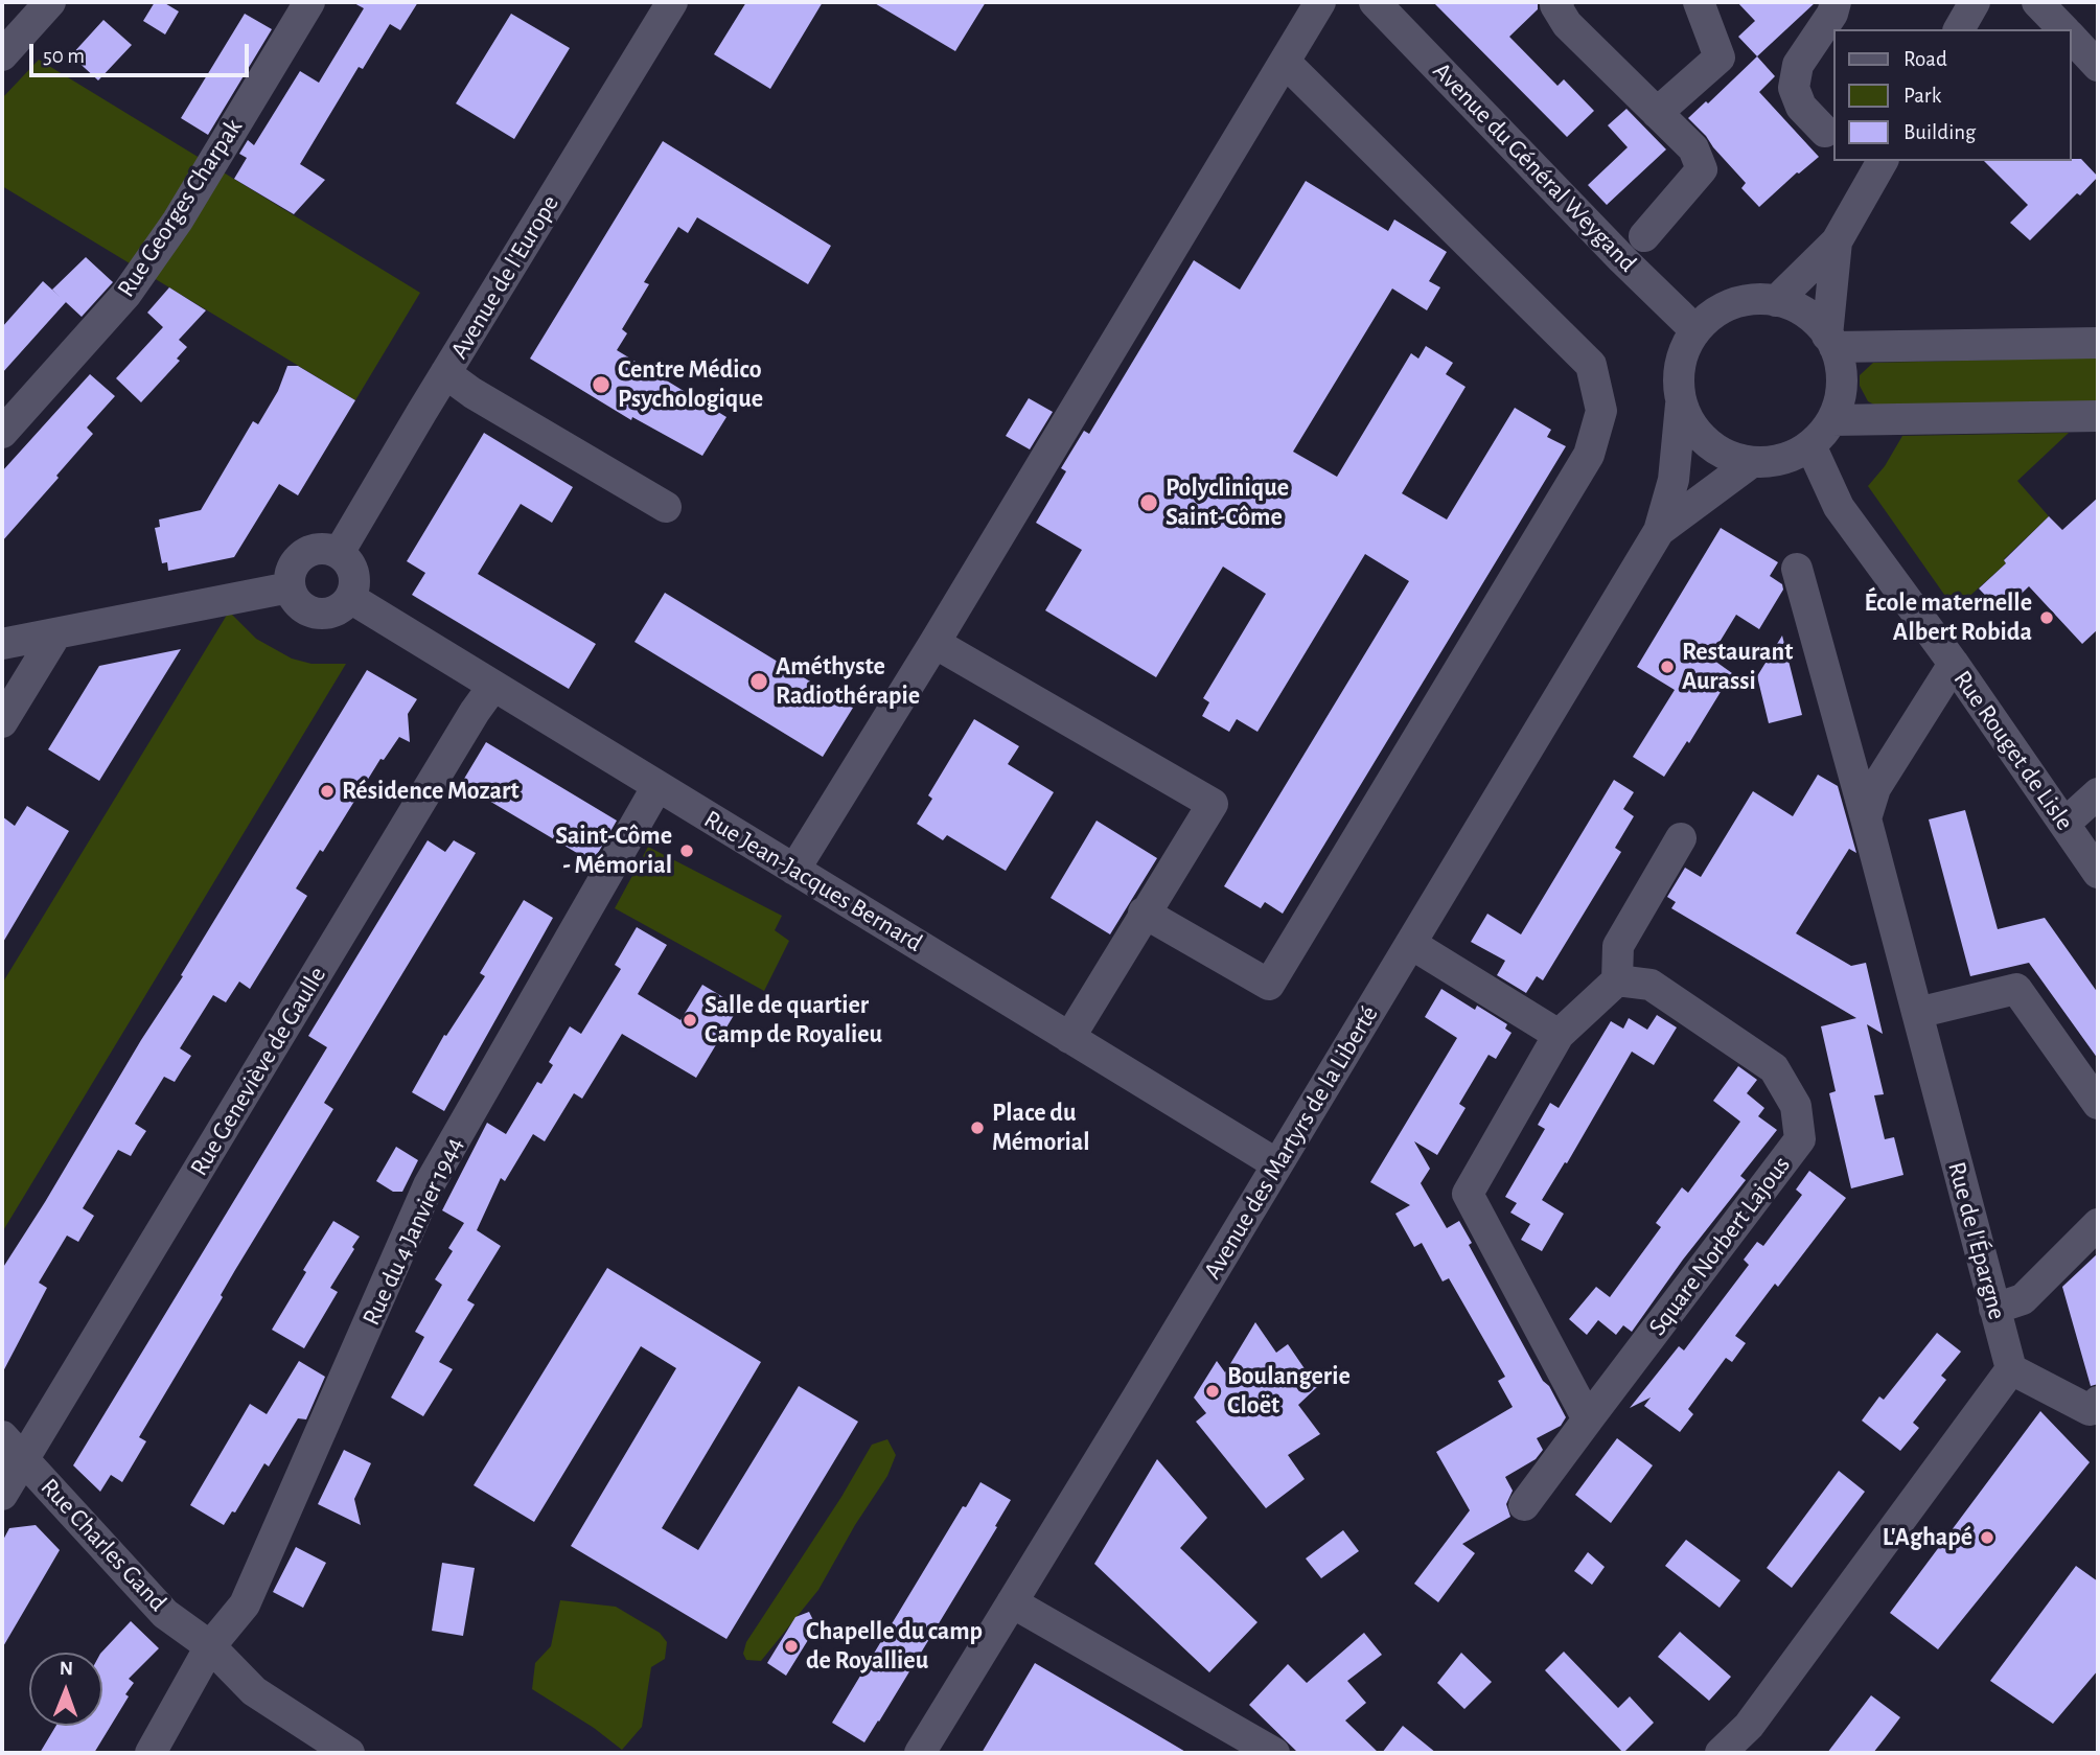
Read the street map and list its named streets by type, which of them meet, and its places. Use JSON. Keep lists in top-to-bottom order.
{
  "streets": {
    "street": [
      "Avenue du Général Weygand",
      "Rue Georges Charpak",
      "Avenue de l'Europe",
      "Rue Rouget de Lisle",
      "Rue Jean-Jacques Bernard",
      "Rue Geneviève de Gaulle",
      "Avenue des Martyrs de la Liberté",
      "Rue du 4 Janvier 1944",
      "Rue de l'Épargne",
      "Square Norbert Lajous",
      "Rue Charles Gand"
    ]
  },
  "crossings": [
    ["Avenue du Général Weygand", "Rue Rouget de Lisle"],
    ["Avenue du Général Weygand", "Avenue des Martyrs de la Liberté"],
    ["Avenue de l'Europe", "Rue Jean-Jacques Bernard"],
    ["Rue Rouget de Lisle", "Avenue des Martyrs de la Liberté"],
    ["Rue Jean-Jacques Bernard", "Rue Geneviève de Gaulle"],
    ["Rue Jean-Jacques Bernard", "Avenue des Martyrs de la Liberté"],
    ["Rue Jean-Jacques Bernard", "Rue du 4 Janvier 1944"],
    ["Rue Geneviève de Gaulle", "Rue Charles Gand"],
    ["Rue du 4 Janvier 1944", "Rue Charles Gand"]
  ],
  "places": [
    "Centre Médico Psychologique",
    "Polyclinique Saint-Côme",
    "École maternelle Albert Robida",
    "Restaurant Aurassi",
    "Améthyste Radiothérapie",
    "Résidence Mozart",
    "Saint-Côme - Mémorial",
    "Salle de quartier Camp de Royalieu",
    "Place du Mémorial",
    "Boulangerie Cloët",
    "L'Aghapé",
    "Chapelle du camp de Royallieu"
  ],
  "legend": ["Road", "Park", "Building"],
  "scale_bar": "50 m",
  "north": "top"
}
